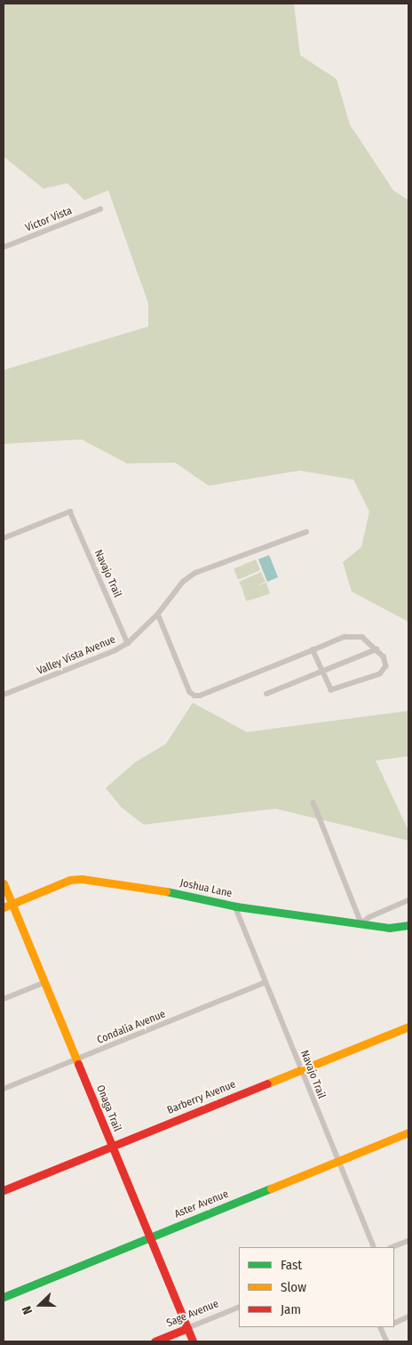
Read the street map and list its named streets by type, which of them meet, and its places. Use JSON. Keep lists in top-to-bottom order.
{
  "streets": {
    "street": [
      "Victor Vista",
      "Navajo Trail",
      "Valley Vista Avenue",
      "Joshua Lane",
      "Condalia Avenue",
      "Barberry Avenue",
      "Onaga Trail",
      "Aster Avenue",
      "Sage Avenue"
    ]
  },
  "crossings": [
    ["Navajo Trail", "Valley Vista Avenue"],
    ["Navajo Trail", "Joshua Lane"],
    ["Navajo Trail", "Condalia Avenue"],
    ["Navajo Trail", "Barberry Avenue"],
    ["Navajo Trail", "Aster Avenue"],
    ["Joshua Lane", "Onaga Trail"],
    ["Condalia Avenue", "Onaga Trail"],
    ["Barberry Avenue", "Onaga Trail"],
    ["Onaga Trail", "Aster Avenue"],
    ["Onaga Trail", "Sage Avenue"]
  ],
  "legend": ["Fast", "Slow", "Jam"],
  "north": "left"
}
